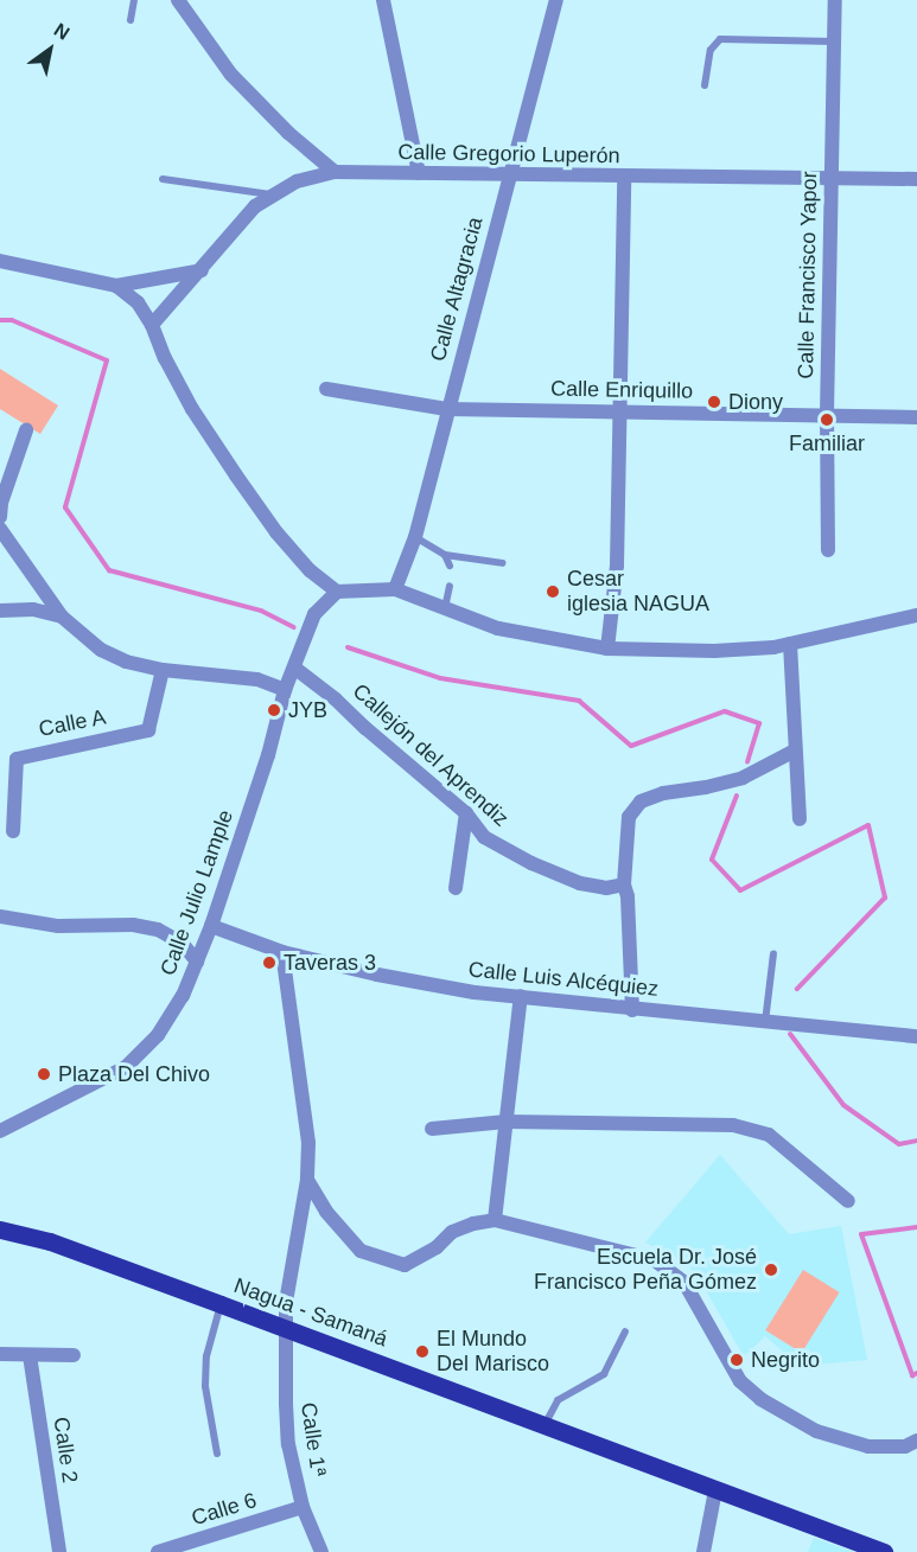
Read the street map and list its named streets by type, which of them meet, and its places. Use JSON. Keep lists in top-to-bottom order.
{
  "streets": {
    "main road": ["Nagua - Samaná"],
    "street": [
      "Calle Gregorio Luperón",
      "Calle Francisco Yapor",
      "Calle Altagracia",
      "Calle Enriquillo",
      "Calle A",
      "Callejón del Aprendiz",
      "Calle Julio Lample",
      "Calle Luis Alcéquiez",
      "Calle 1ª",
      "Calle 2",
      "Calle 6"
    ]
  },
  "crossings": [
    ["Calle Gregorio Luperón", "Calle Francisco Yapor"],
    ["Calle Gregorio Luperón", "Calle Altagracia"],
    ["Calle Francisco Yapor", "Calle Enriquillo"],
    ["Calle Altagracia", "Calle Enriquillo"],
    ["Callejón del Aprendiz", "Calle Julio Lample"],
    ["Calle Julio Lample", "Calle Luis Alcéquiez"],
    ["Calle Luis Alcéquiez", "Calle 1ª"],
    ["Nagua - Samaná", "Calle 1ª"],
    ["Calle 1ª", "Calle 6"]
  ],
  "places": [
    "Diony",
    "Familiar",
    "Cesar iglesia NAGUA",
    "JYB",
    "Taveras 3",
    "Plaza Del Chivo",
    "Escuela Dr. José Francisco Peña Gómez",
    "El Mundo Del Marisco",
    "Negrito"
  ],
  "north": "top right"
}
